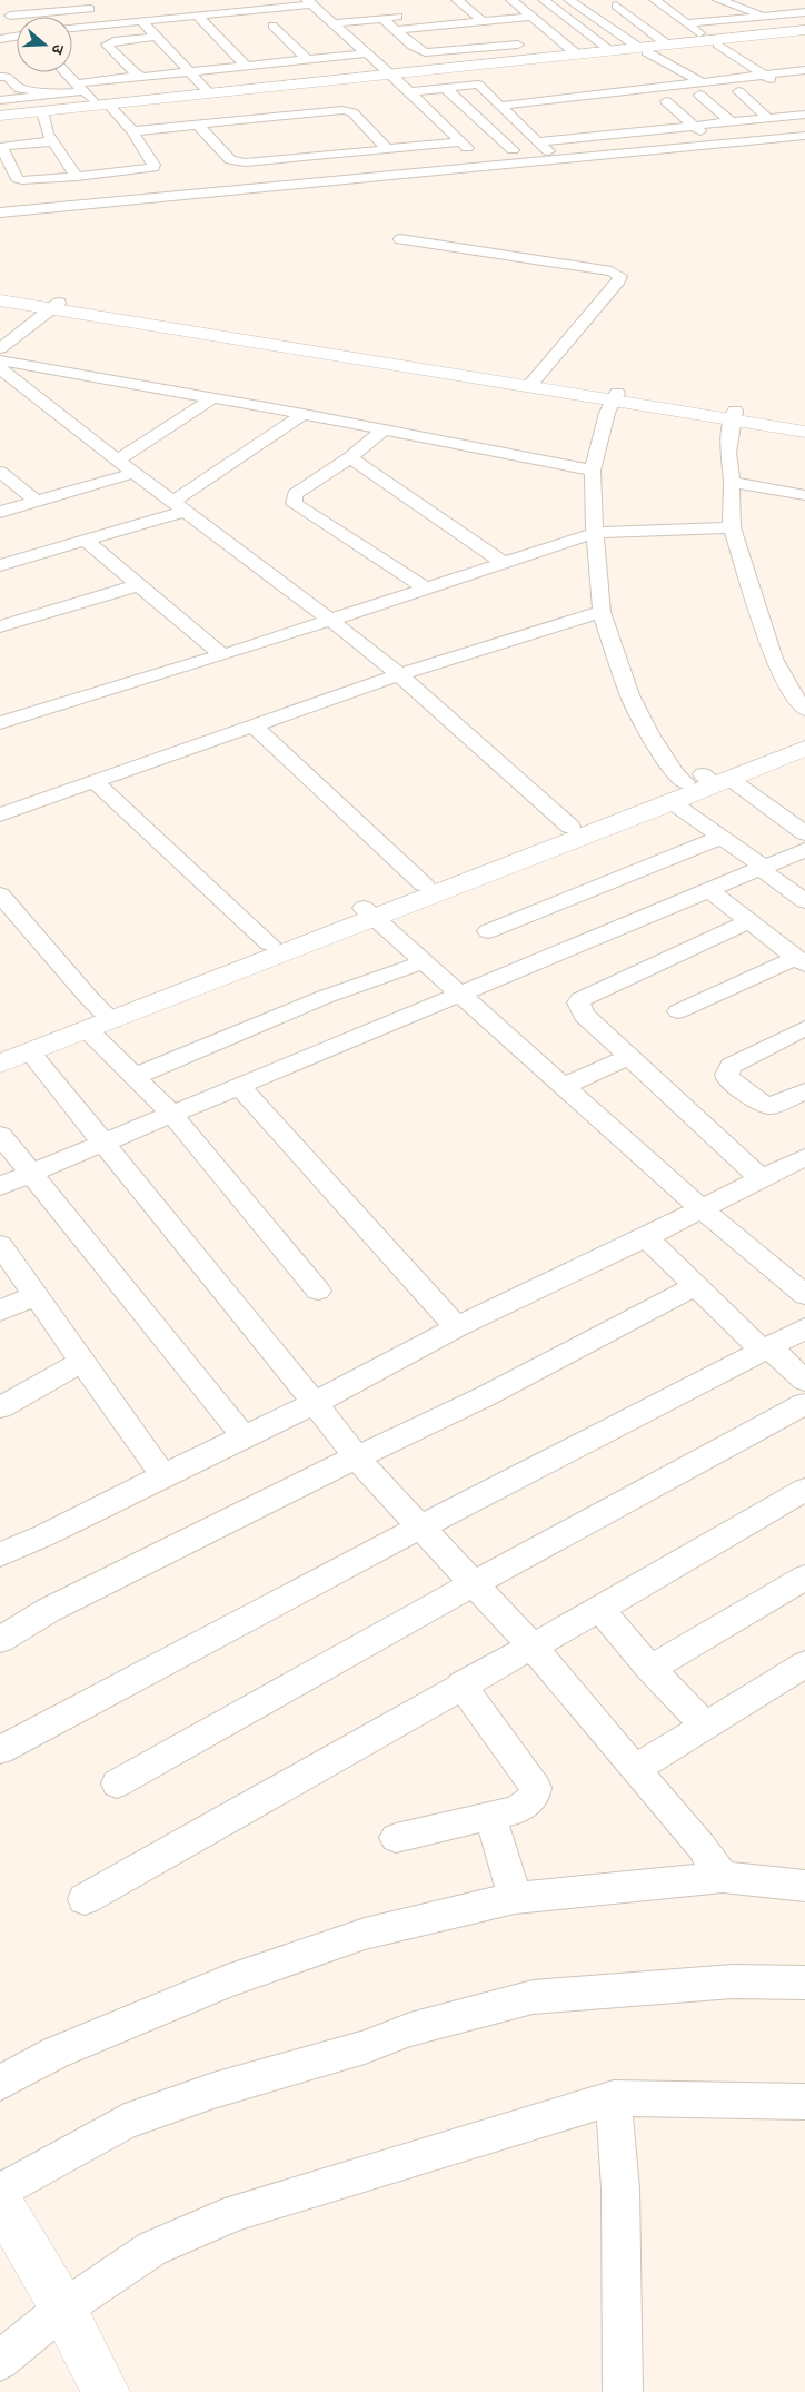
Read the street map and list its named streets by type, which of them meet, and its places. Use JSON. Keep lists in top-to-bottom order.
{
  "north": "right"
}
